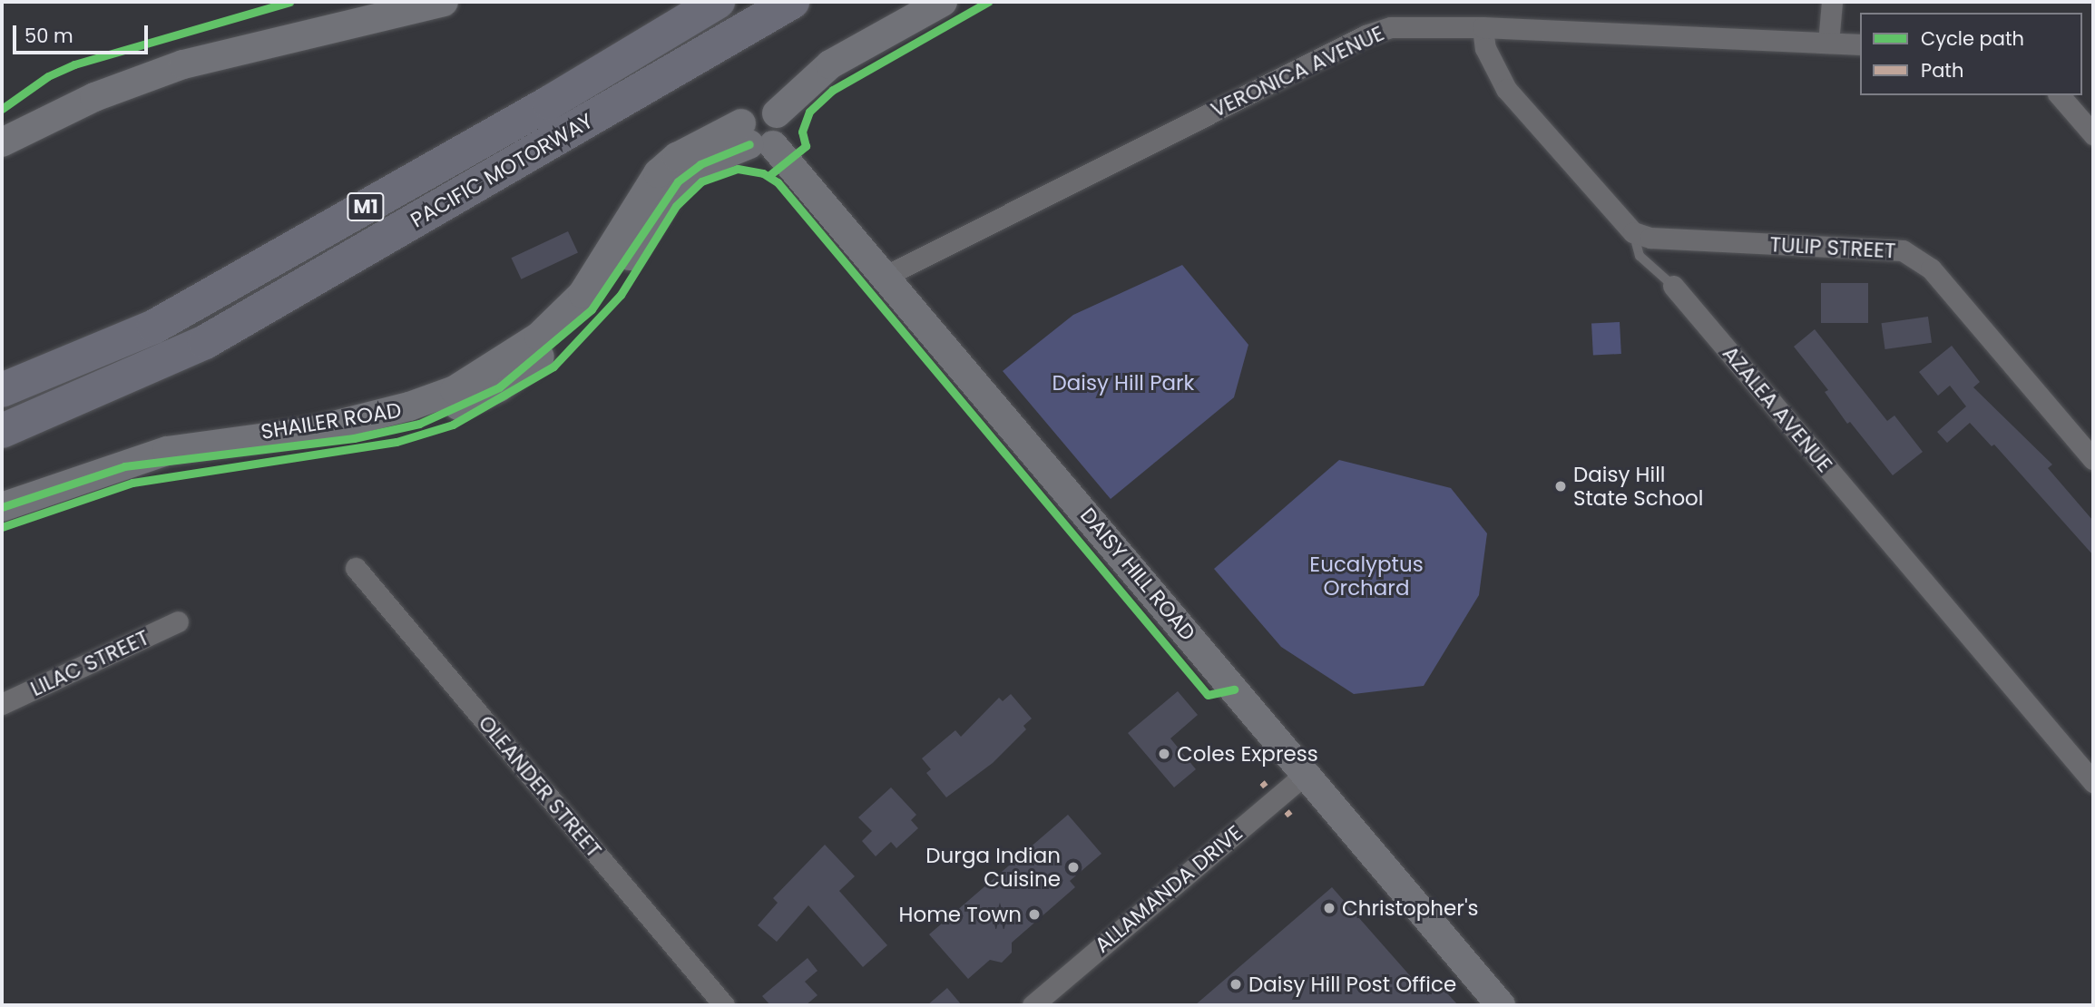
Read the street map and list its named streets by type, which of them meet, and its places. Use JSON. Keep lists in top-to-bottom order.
{
  "streets": {
    "highway": ["PACIFIC MOTORWAY", "M1"],
    "street": [
      "VERONICA AVENUE",
      "TULIP STREET",
      "AZALEA AVENUE",
      "SHAILER ROAD",
      "DAISY HILL ROAD",
      "LILAC STREET",
      "OLEANDER STREET",
      "ALLAMANDA DRIVE"
    ]
  },
  "crossings": [
    ["VERONICA AVENUE", "AZALEA AVENUE"],
    ["VERONICA AVENUE", "DAISY HILL ROAD"],
    ["TULIP STREET", "AZALEA AVENUE"],
    ["SHAILER ROAD", "DAISY HILL ROAD"],
    ["DAISY HILL ROAD", "ALLAMANDA DRIVE"]
  ],
  "parks": ["Daisy Hill Park", "Eucalyptus Orchard"],
  "places": [
    "Daisy Hill State School",
    "Coles Express",
    "Durga Indian Cuisine",
    "Christopher's",
    "Home Town",
    "Daisy Hill Post Office"
  ],
  "legend": ["Cycle path", "Path"],
  "scale_bar": "50 m"
}
